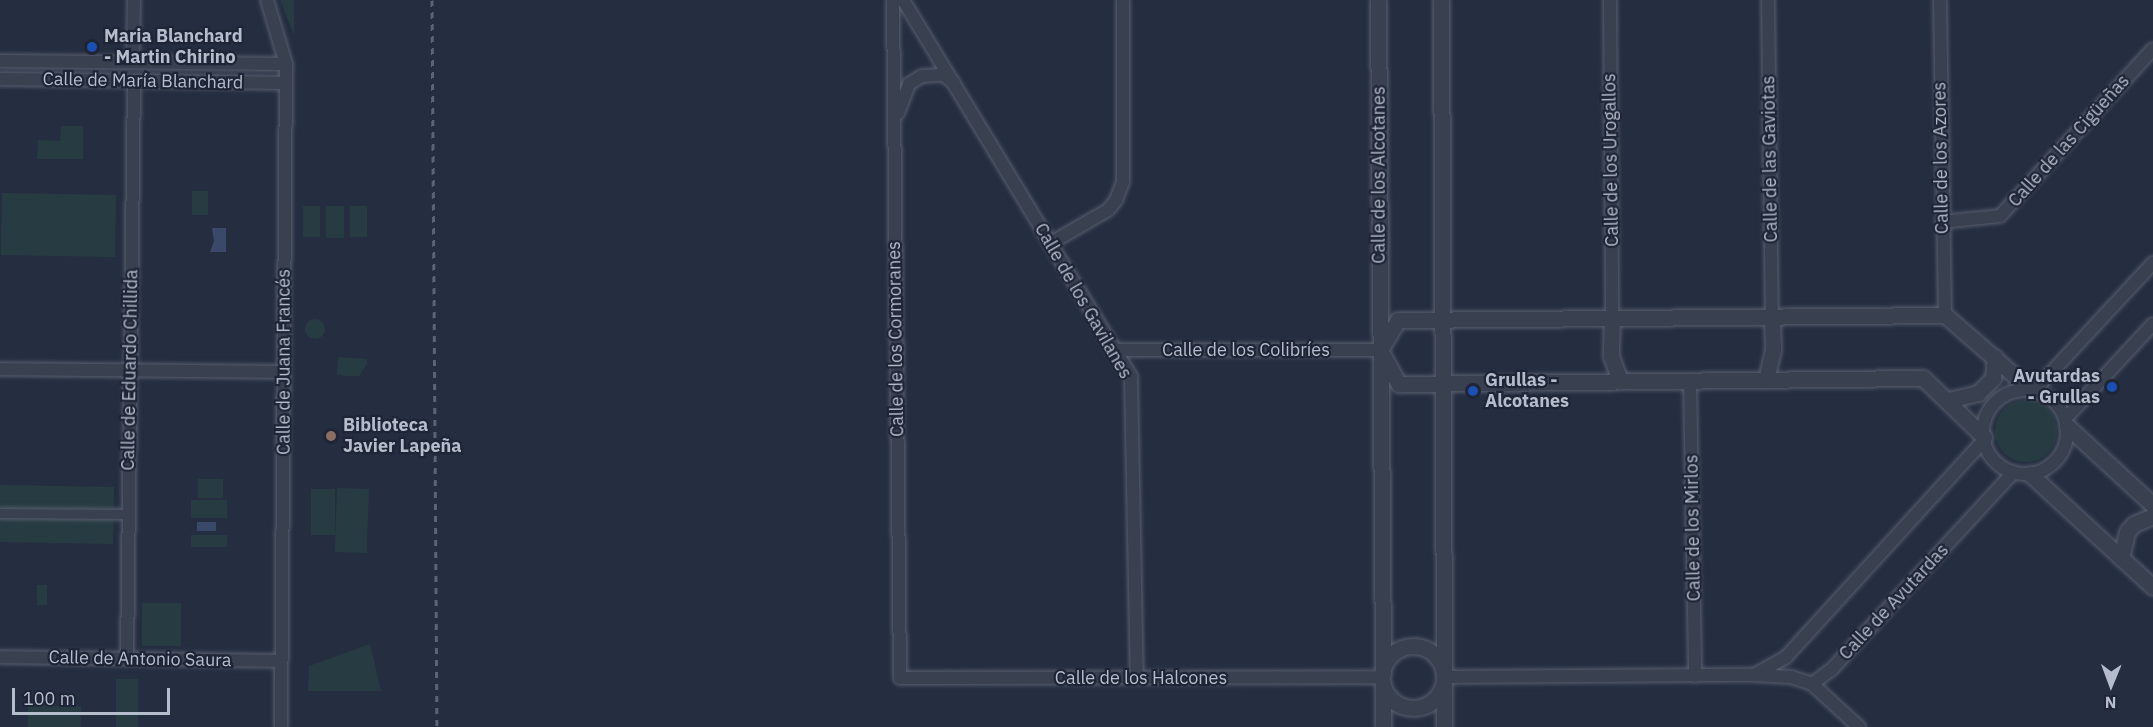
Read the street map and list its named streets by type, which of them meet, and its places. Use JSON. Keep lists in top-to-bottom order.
{
  "streets": {
    "street": [
      "Calle de María Blanchard",
      "Calle de las Cigüeñas",
      "Calle de los Azores",
      "Calle de las Gaviotas",
      "Calle de los Urogallos",
      "Calle de los Alcotanes",
      "Calle de los Gavilanes",
      "Calle de los Cormoranes",
      "Calle de los Colibríes",
      "Calle de Juana Francés",
      "Calle de Eduardo Chillida",
      "Calle de los Mirlos",
      "Calle de Avutardas",
      "Calle de Antonio Saura",
      "Calle de los Halcones"
    ]
  },
  "crossings": [
    ["Calle de María Blanchard", "Calle de Juana Francés"],
    ["Calle de María Blanchard", "Calle de Eduardo Chillida"],
    ["Calle de las Cigüeñas", "Calle de los Azores"],
    ["Calle de los Alcotanes", "Calle de los Colibríes"],
    ["Calle de los Alcotanes", "Calle de los Halcones"],
    ["Calle de los Gavilanes", "Calle de los Colibríes"],
    ["Calle de los Gavilanes", "Calle de los Halcones"],
    ["Calle de los Cormoranes", "Calle de los Halcones"],
    ["Calle de Juana Francés", "Calle de Antonio Saura"],
    ["Calle de Eduardo Chillida", "Calle de Antonio Saura"]
  ],
  "places": [
    "Maria Blanchard - Martin Chirino",
    "Avutardas - Grullas",
    "Grullas - Alcotanes",
    "Biblioteca Javier Lapeña"
  ],
  "scale_bar": "100 m",
  "north": "bottom"
}
